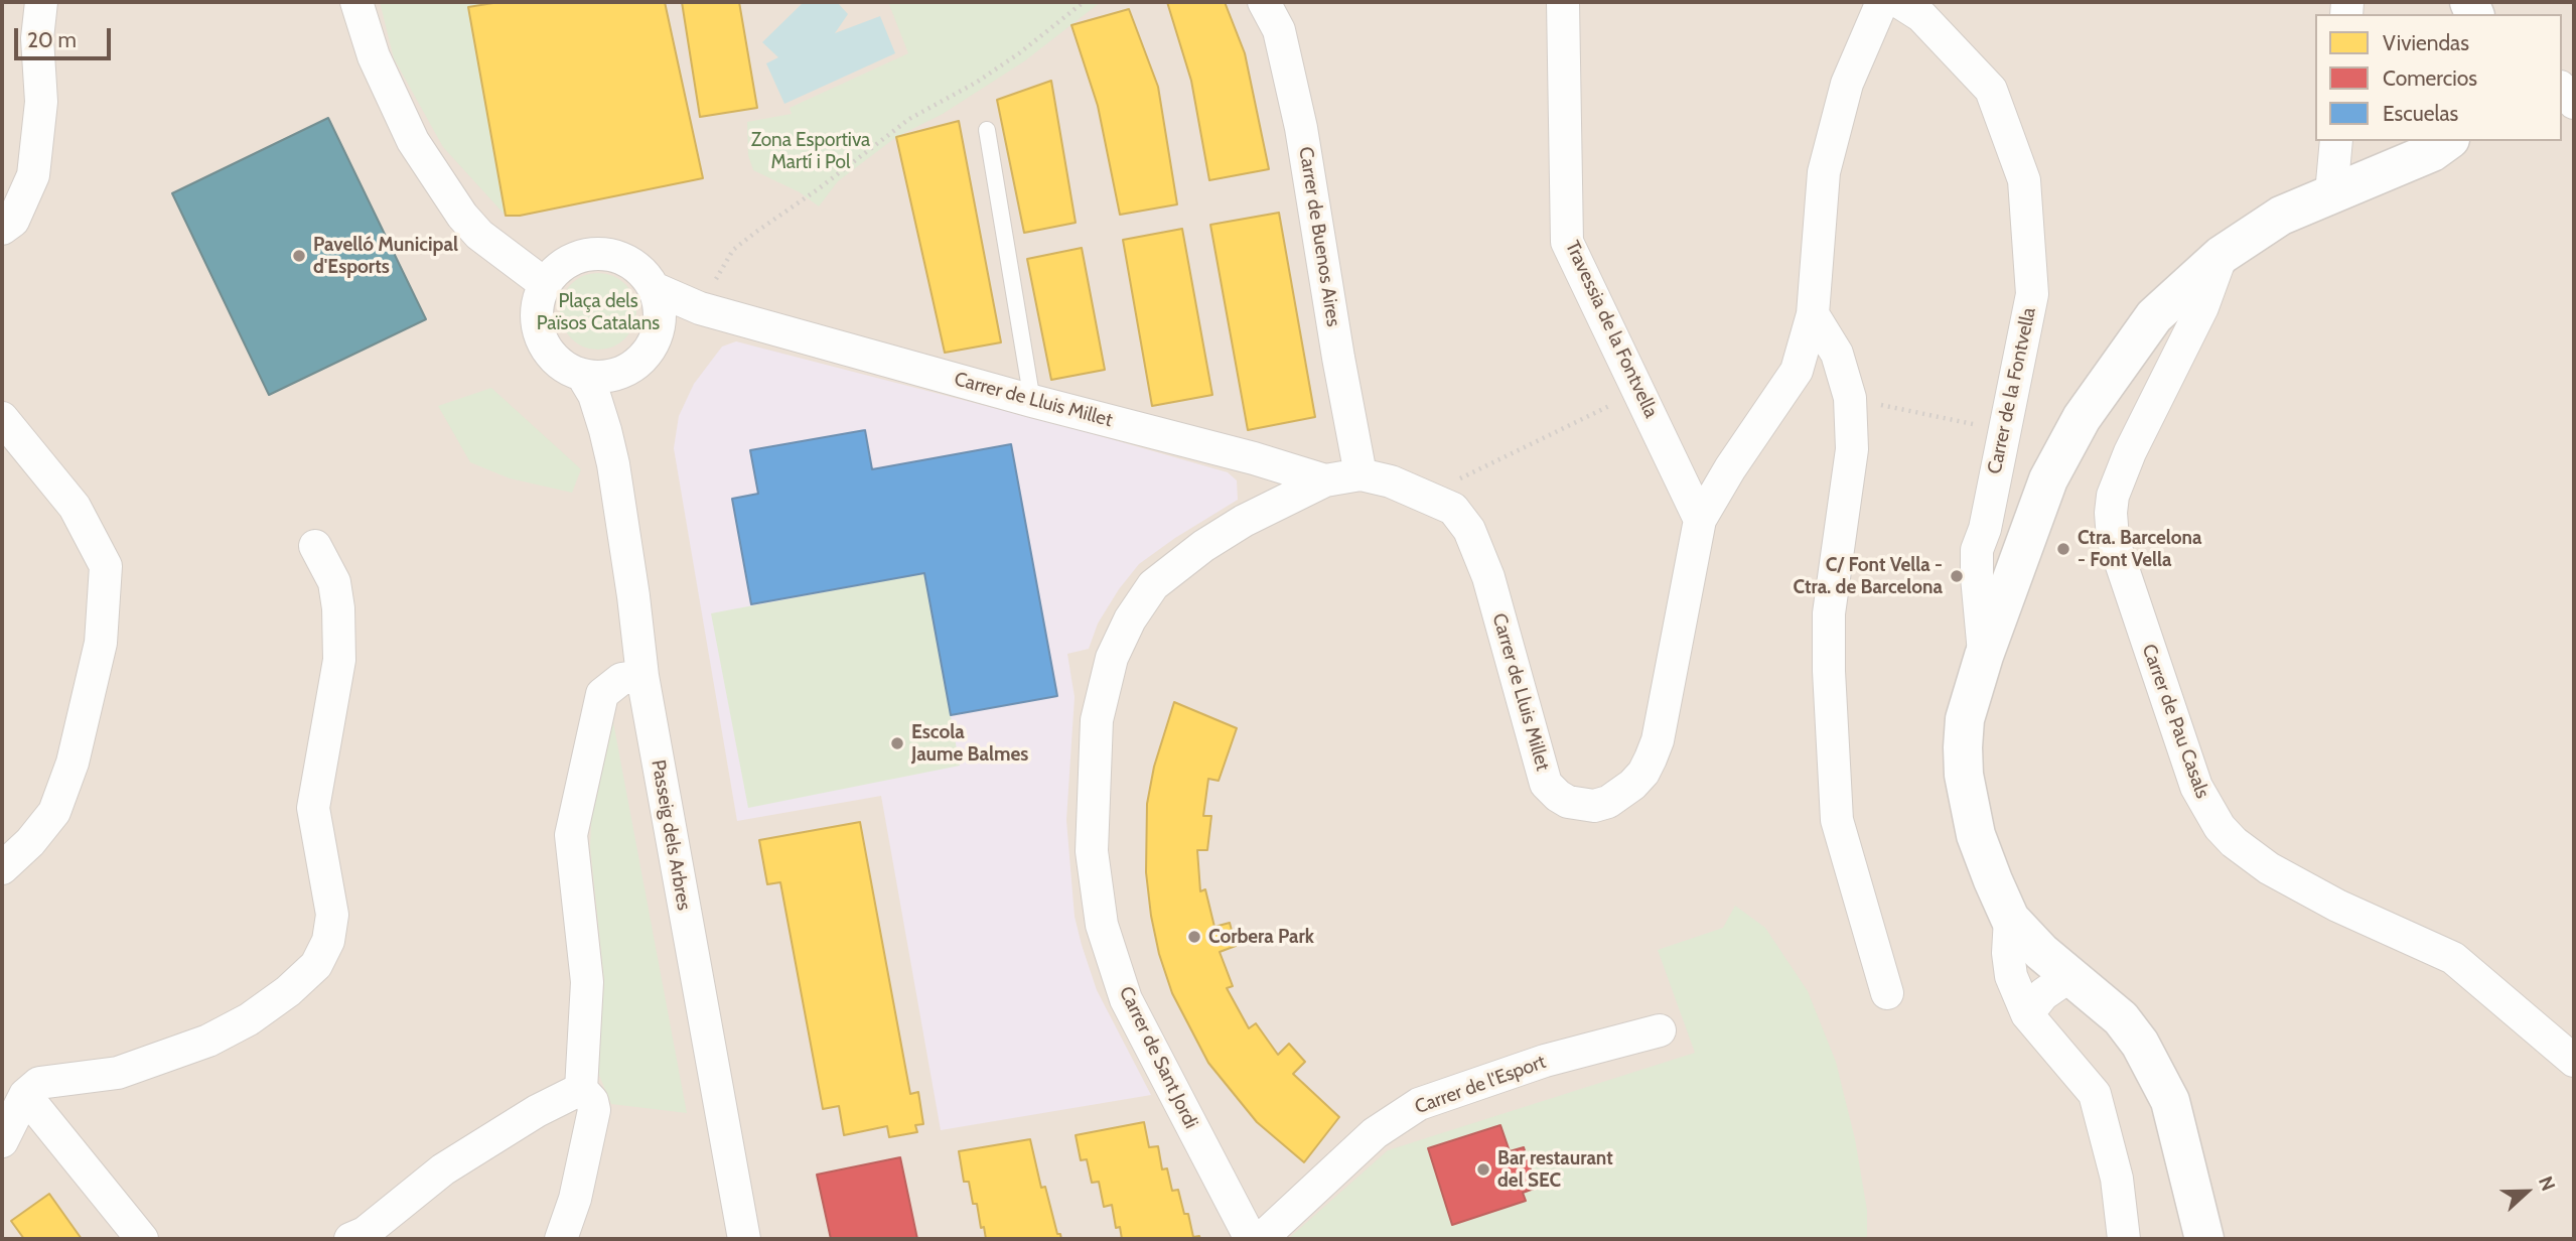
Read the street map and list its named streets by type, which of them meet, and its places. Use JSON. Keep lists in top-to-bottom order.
{
  "streets": {
    "street": [
      "Carrer de Buenos Aires",
      "Travessia de la Fontvella",
      "Carrer de la Fontvella",
      "Carrer de Lluis Millet",
      "Carrer de Pau Casals",
      "Passeig dels Arbres",
      "Carrer de Sant Jordi",
      "Carrer de l'Esport"
    ]
  },
  "crossings": [
    ["Carrer de Buenos Aires", "Carrer de Lluis Millet"],
    ["Travessia de la Fontvella", "Carrer de Lluis Millet"],
    ["Carrer de Lluis Millet", "Passeig dels Arbres"],
    ["Carrer de Lluis Millet", "Carrer de Sant Jordi"]
  ],
  "parks": ["Zona Esportiva Martí i Pol", "Plaça dels Països Catalans"],
  "places": [
    "Pavelló Municipal d'Esports",
    "Ctra. Barcelona - Font Vella",
    "C/ Font Vella - Ctra. de Barcelona",
    "Escola Jaume Balmes",
    "Corbera Park",
    "Bar restaurant del SEC"
  ],
  "legend": ["Viviendas", "Comercios", "Escuelas"],
  "scale_bar": "20 m",
  "north": "right"
}
